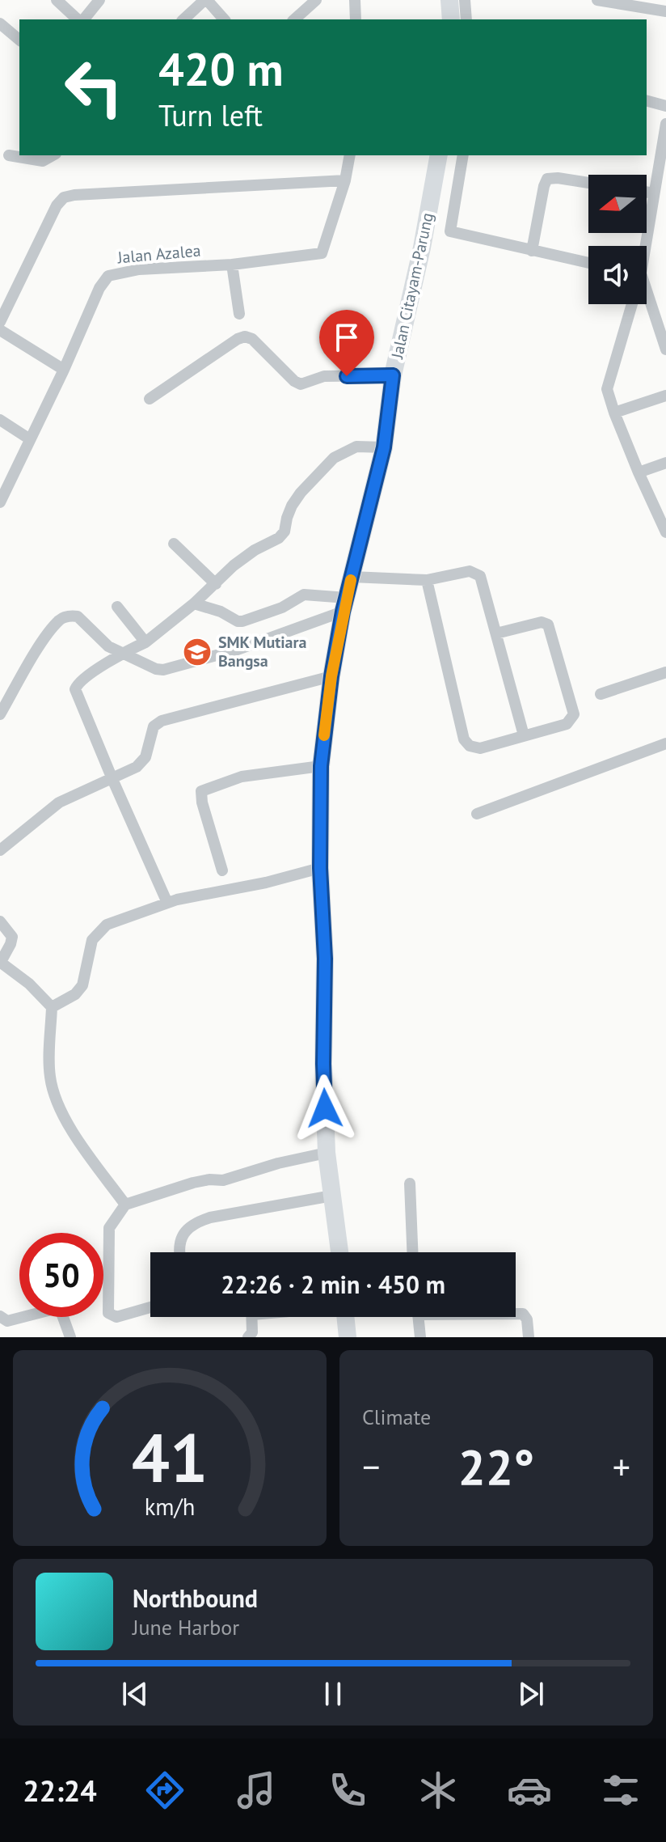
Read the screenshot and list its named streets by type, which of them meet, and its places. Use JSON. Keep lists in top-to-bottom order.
{
  "streets": {
    "main road": ["Jalan Citayam-Parung"],
    "street": ["Jalan Azalea"]
  },
  "places": {
    "school or university": ["SMK Mutiara Bangsa"]
  },
  "north": "left",
  "page": {
    "turn": ["420 m", "Turn left"],
    "limit": "50",
    "trip": "22:26 · 2 min · 450 m",
    "tile": "Climate",
    "heat": ["−", "22°", "+"],
    "song": ["Northbound", "June Harbor"],
    "tabs": "22:24",
    "gauge": ["41", "km/h"]
  }
}
